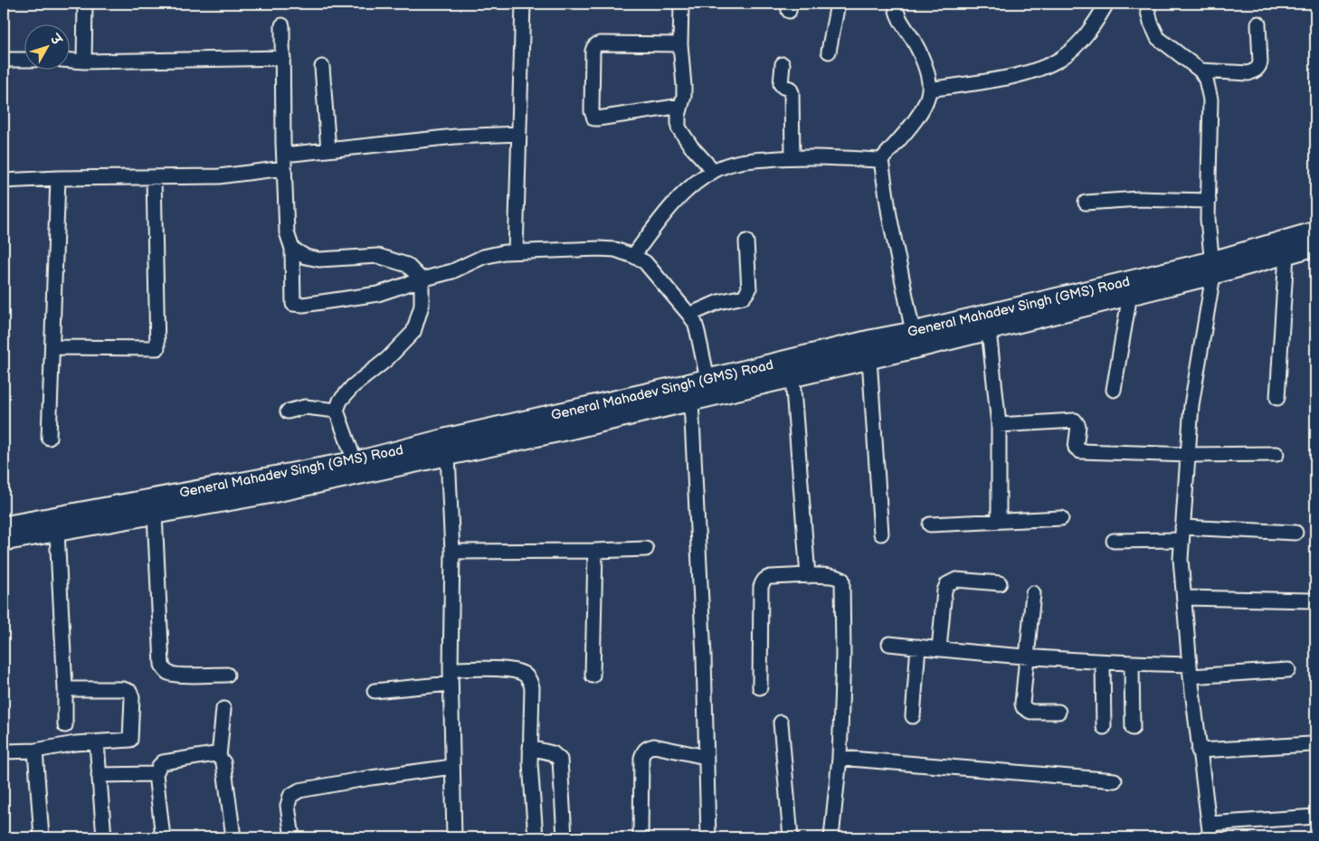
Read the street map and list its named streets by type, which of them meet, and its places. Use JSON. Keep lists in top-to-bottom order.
{
  "streets": {
    "street": ["General Mahadev Singh (GMS) Road"]
  },
  "north": "top right"
}
